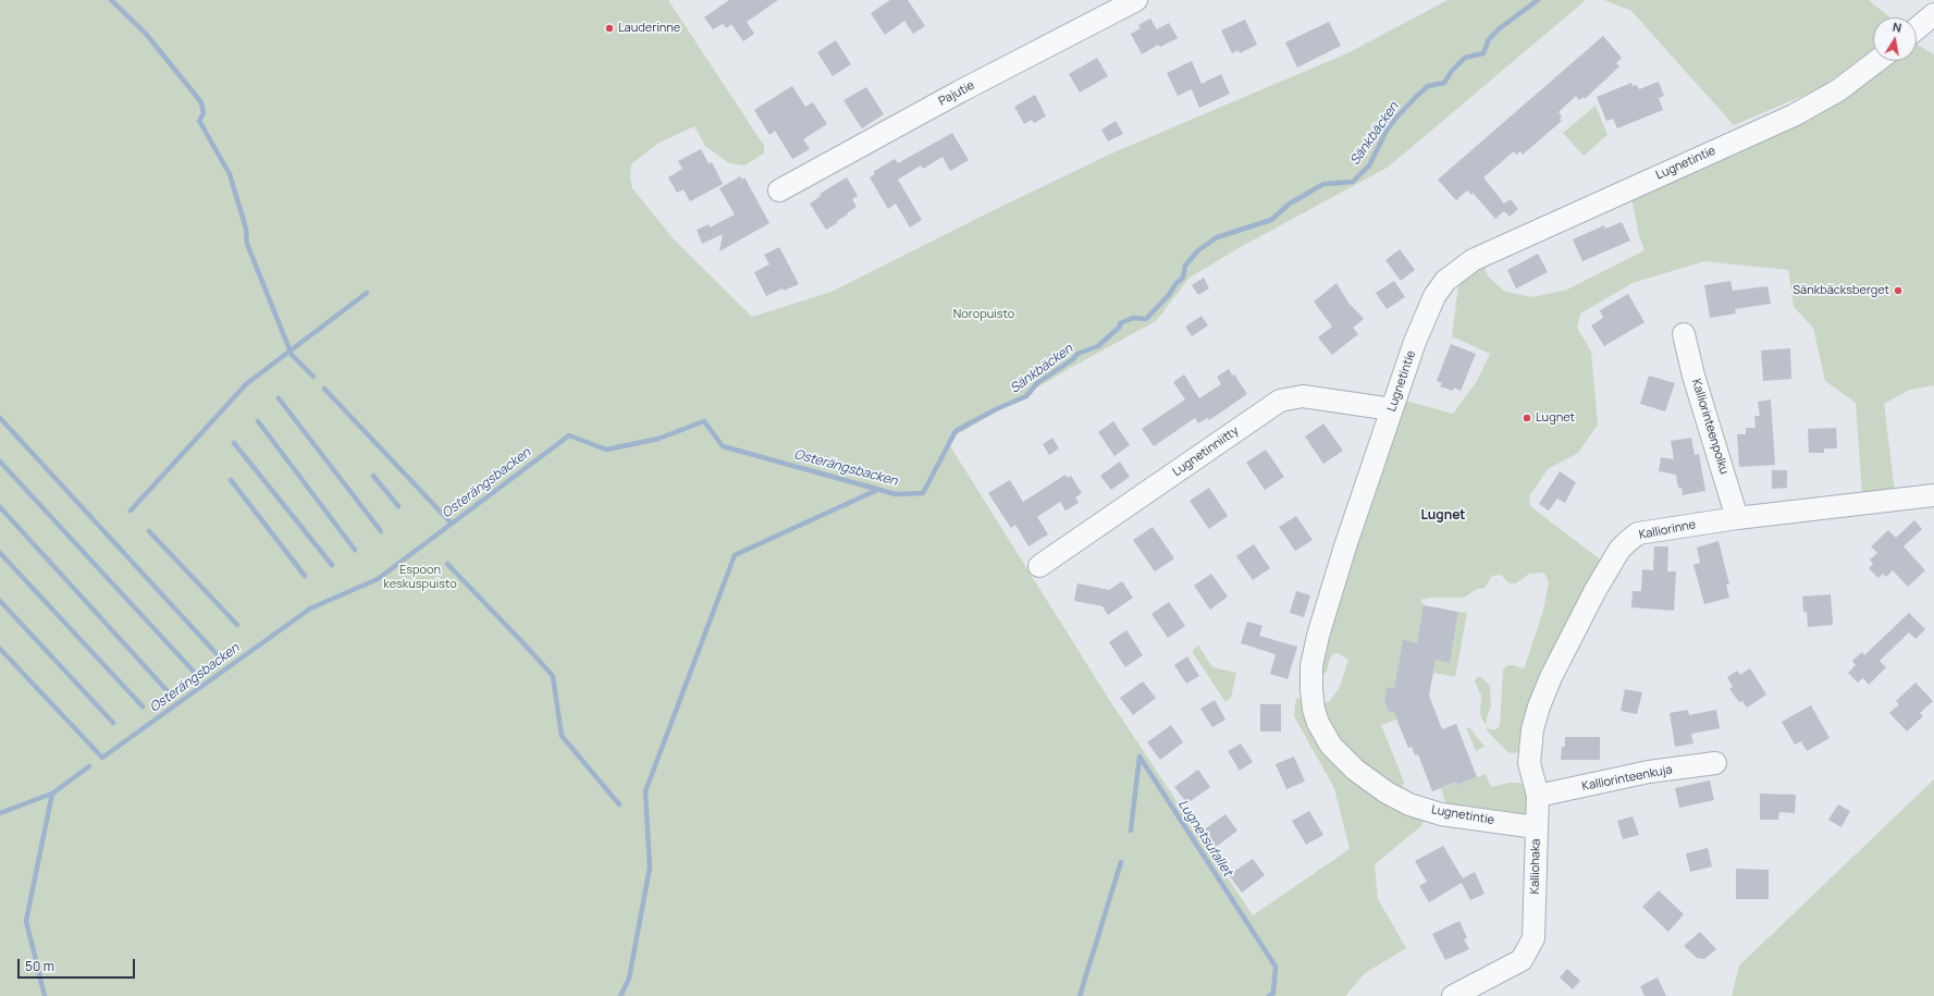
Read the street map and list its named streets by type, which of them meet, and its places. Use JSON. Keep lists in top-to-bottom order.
{
  "streets": {
    "street": [
      "Pajutie",
      "Lugnetintie",
      "Kalliorinteenpolku",
      "Lugnetinniitty",
      "Kalliorinne",
      "Kalliorinteenkuja",
      "Kalliohaka"
    ]
  },
  "crossings": [
    ["Lugnetintie", "Lugnetinniitty"],
    ["Lugnetintie", "Kalliohaka"],
    ["Kalliorinteenpolku", "Kalliorinne"],
    ["Kalliorinne", "Kalliorinteenkuja"],
    ["Kalliorinne", "Kalliohaka"],
    ["Kalliorinteenkuja", "Kalliohaka"]
  ],
  "districts": ["Lugnet"],
  "water": ["Sänkbäcken", "Osterängsbacken", "Lugnetsufallet"],
  "parks": ["Noropuisto", "Espoon keskuspuisto"],
  "places": ["Lauderinne", "Sänkbäcksberget", "Lugnet"],
  "scale_bar": "50 m",
  "north": "top"
}
